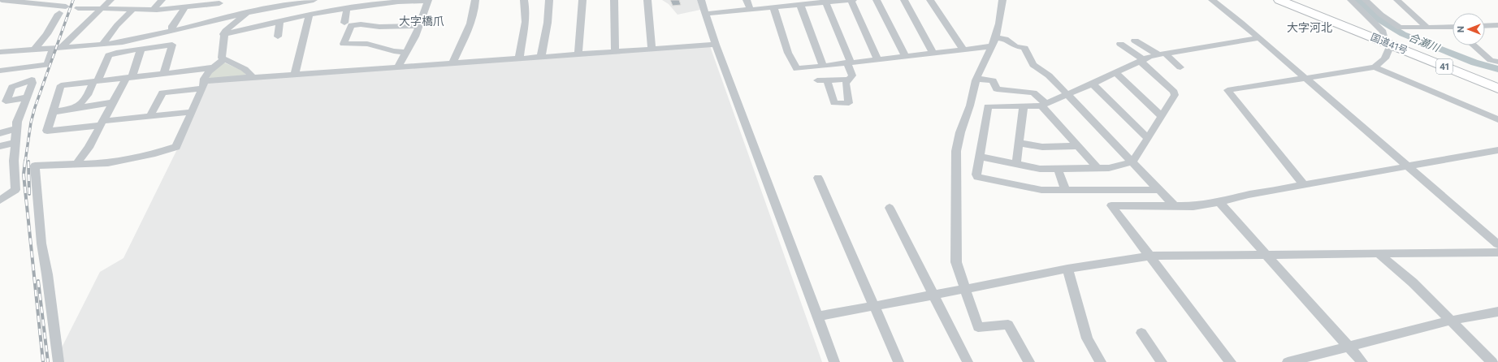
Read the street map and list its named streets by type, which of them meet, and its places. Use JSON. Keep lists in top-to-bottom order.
{
  "streets": {
    "highway": ["国道41号", "41"]
  },
  "districts": ["大字橋爪", "大字河北"],
  "water": ["合瀬川"],
  "north": "left"
}
